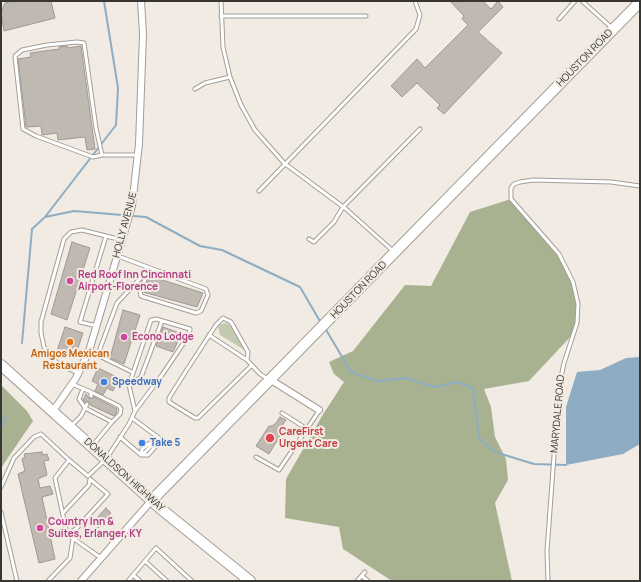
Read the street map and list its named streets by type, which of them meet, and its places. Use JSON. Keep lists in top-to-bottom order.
{
  "streets": {
    "main road": ["HOUSTON ROAD", "DONALDSON HIGHWAY"],
    "street": ["HOLLY AVENUE"],
    "lane": ["MARYDALE ROAD"]
  },
  "crossings": [
    ["HOUSTON ROAD", "DONALDSON HIGHWAY"],
    ["HOLLY AVENUE", "DONALDSON HIGHWAY"]
  ],
  "places": [
    "Red Roof Inn Cincinnati Airport-Florence",
    "Econo Lodge",
    "Amigos Mexican Restaurant",
    "Speedway",
    "CareFirst Urgent Care",
    "Take 5",
    "Country Inn & Suites, Erlanger, KY"
  ]
}
